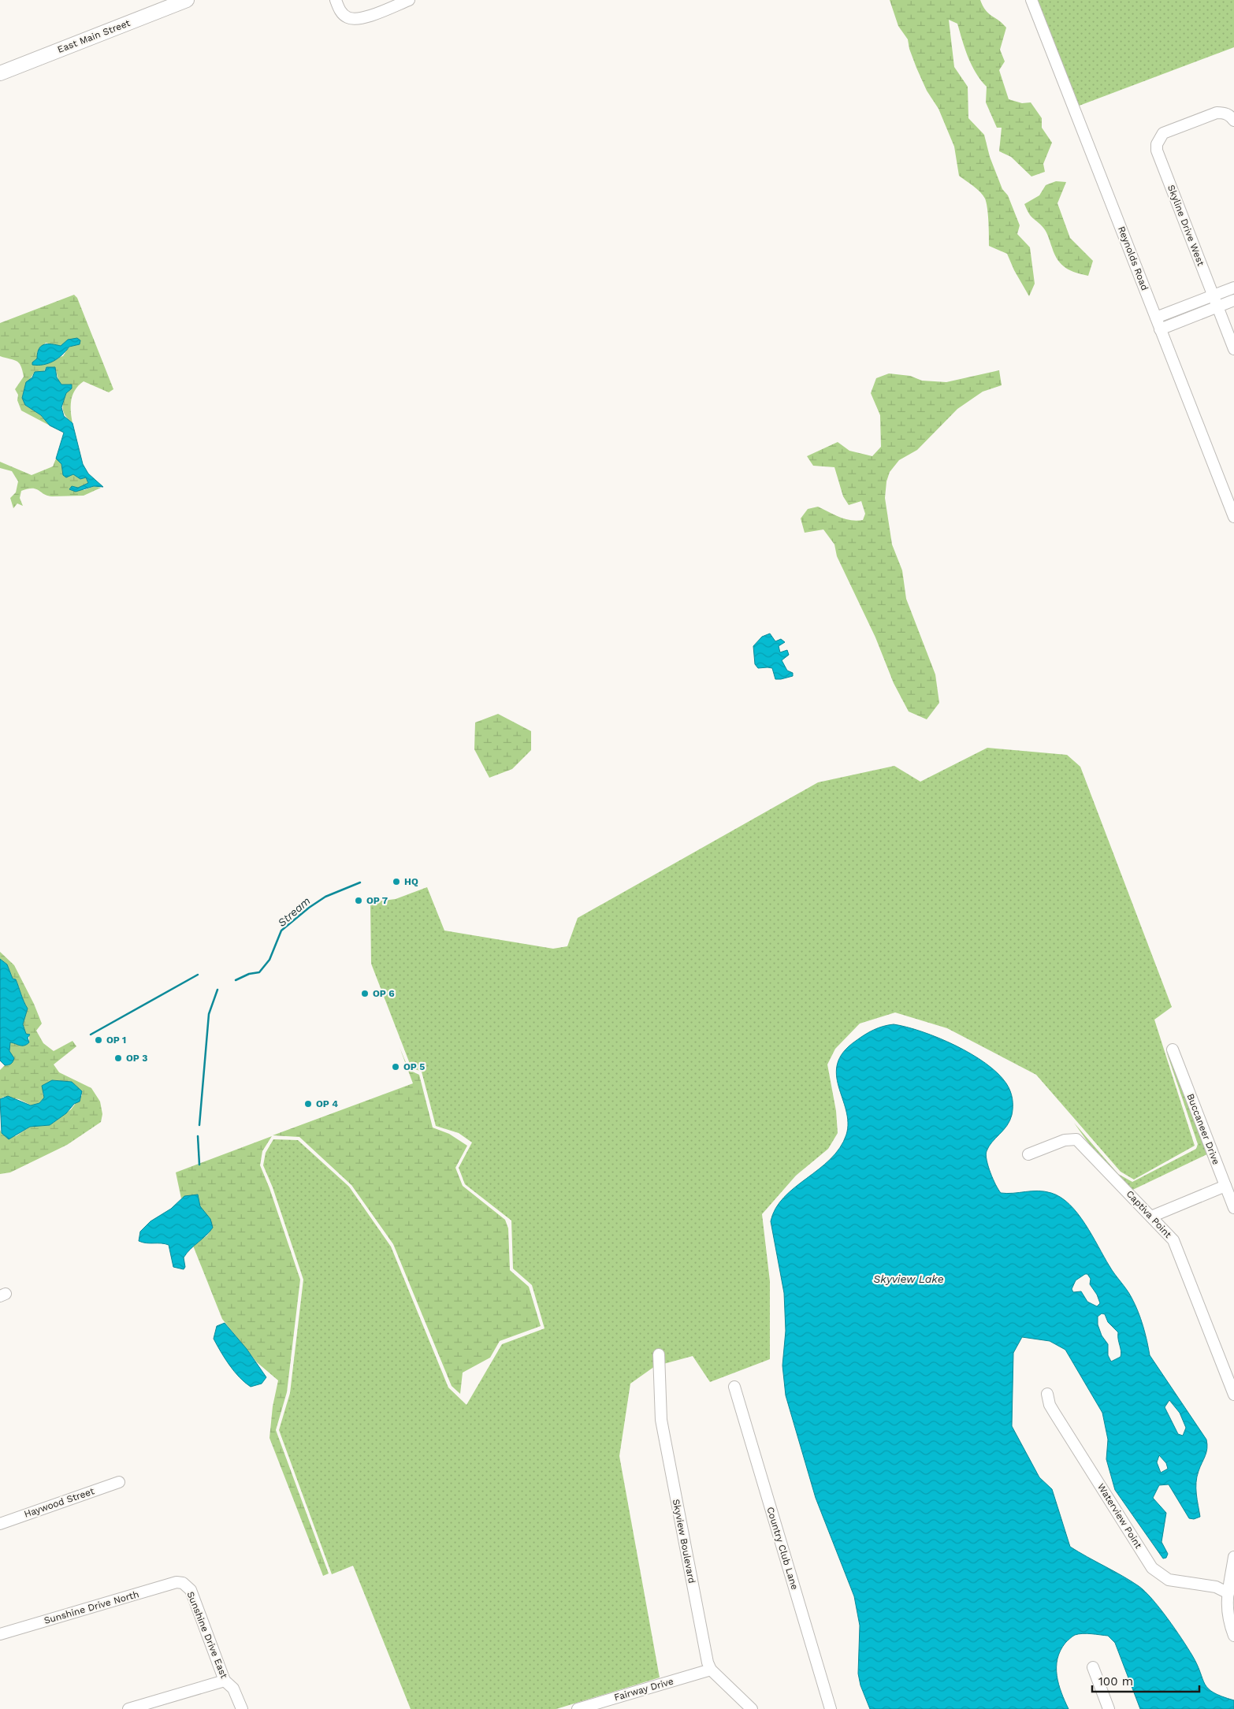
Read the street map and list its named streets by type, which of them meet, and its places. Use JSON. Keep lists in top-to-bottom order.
{
  "streets": {
    "main road": ["East Main Street"],
    "street": [
      "Skyline Drive West",
      "Reynolds Road",
      "Buccaneer Drive",
      "Captiva Point",
      "Haywood Street",
      "Waterview Point",
      "Skyview Boulevard",
      "Country Club Lane",
      "Sunshine Drive North",
      "Sunshine Drive East",
      "Fairway Drive"
    ]
  },
  "crossings": [
    ["Skyview Boulevard", "Fairway Drive"],
    ["Sunshine Drive North", "Sunshine Drive East"]
  ],
  "water": ["Stream", "Skyview Lake"],
  "places": [
    "HQ",
    "OP 7",
    "OP 6",
    "OP 1",
    "OP 3",
    "OP 5",
    "OP 4"
  ],
  "scale_bar": "100 m"
}
